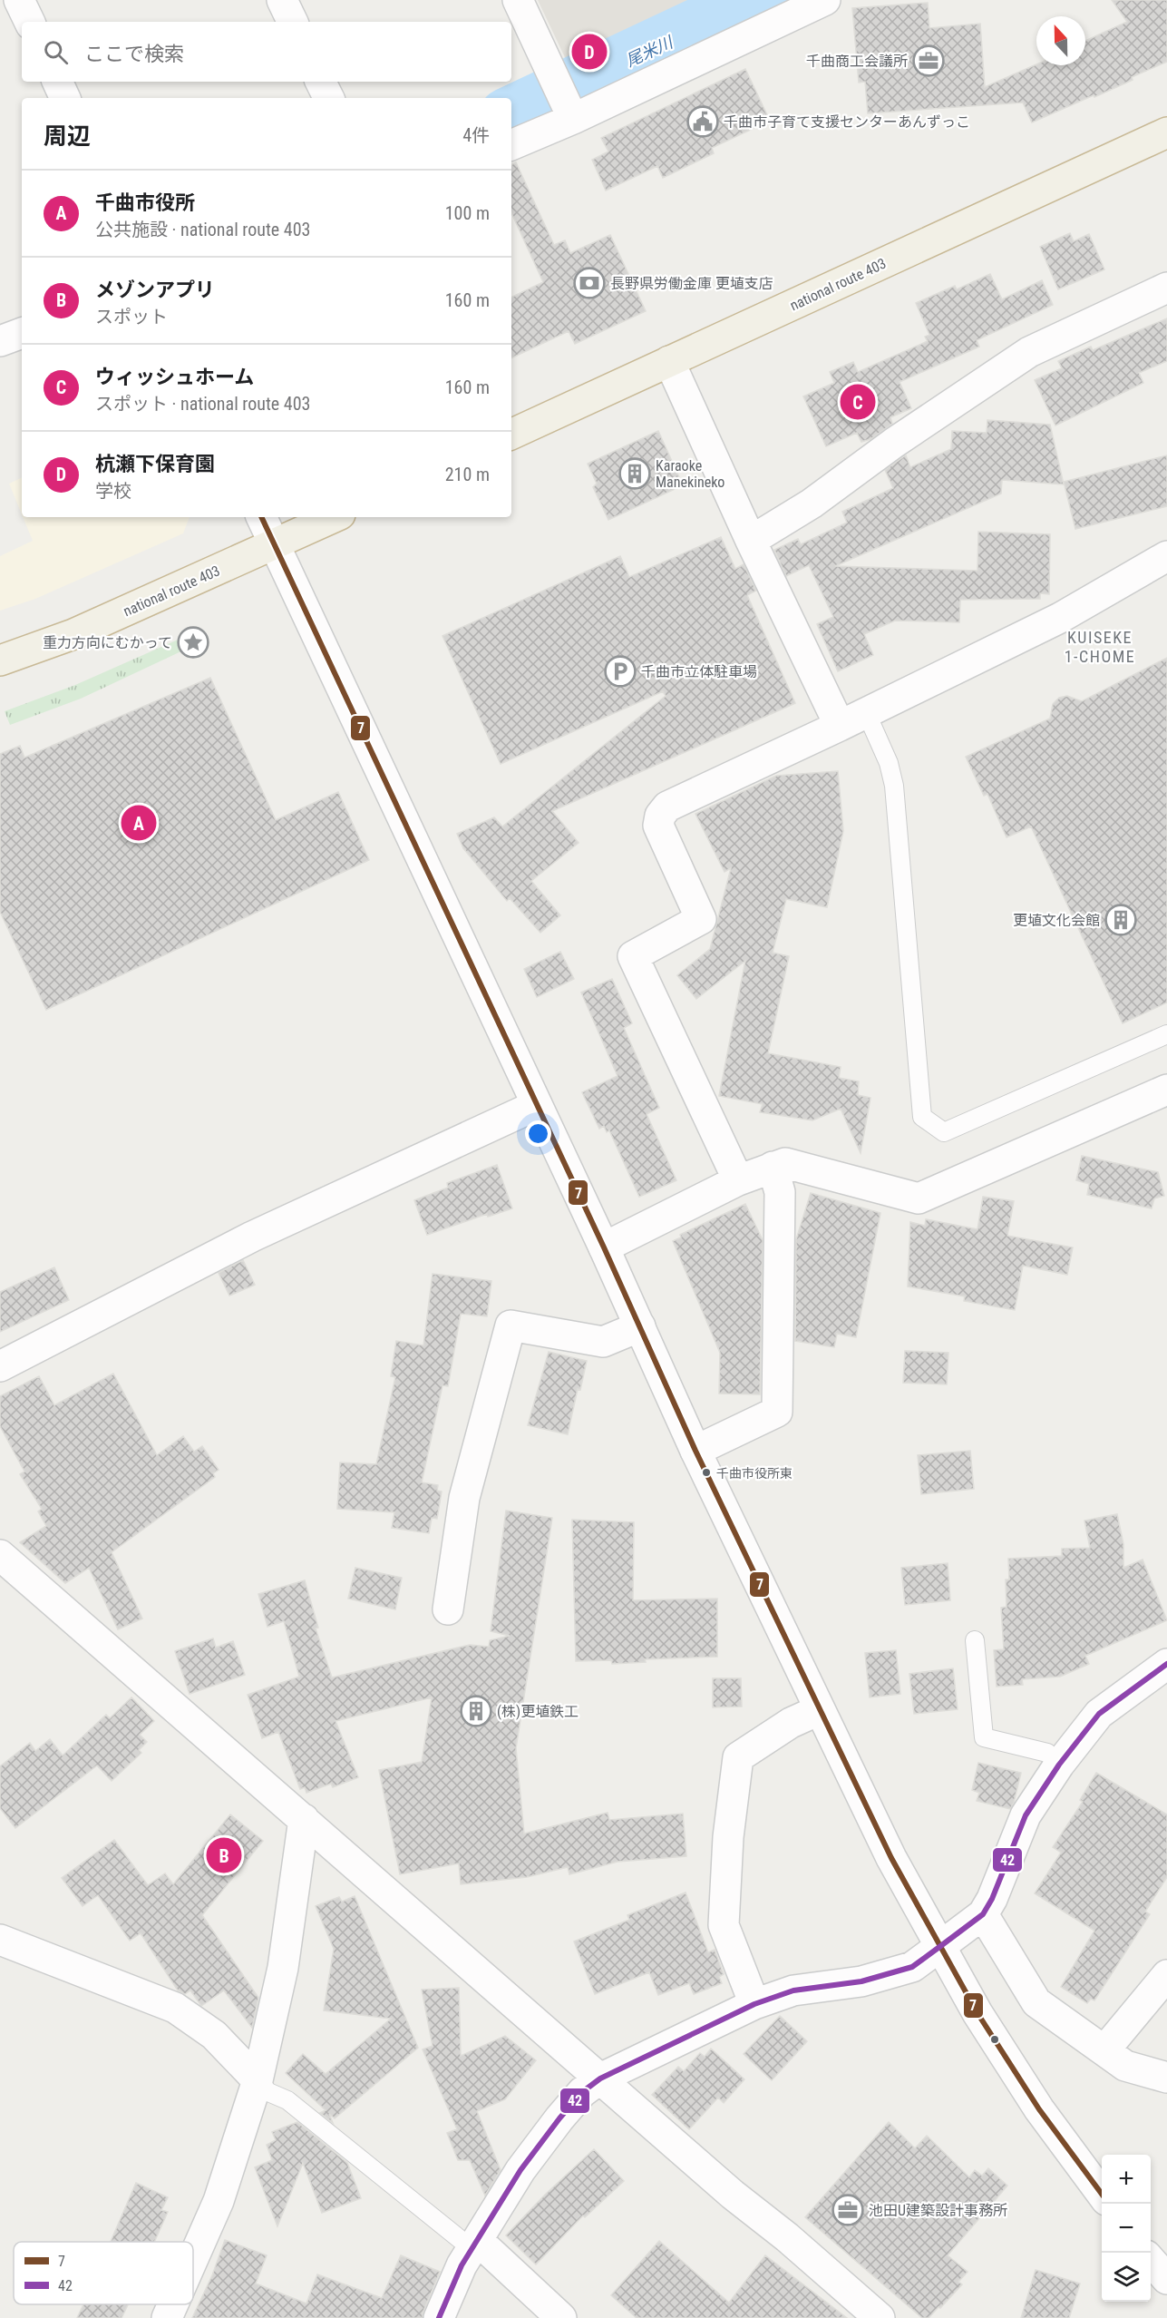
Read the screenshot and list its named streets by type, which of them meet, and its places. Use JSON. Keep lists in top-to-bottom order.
{
  "streets": {
    "highway": ["national route 403"]
  },
  "districts": ["KUISEKE 1-CHOME"],
  "water": ["尾米川"],
  "places": {
    "office": ["千曲商工会議所", "池田U建築設計事務所"],
    "public building": ["千曲市子育て支援センターあんずっこ"],
    "bank": ["長野県労働金庫 更埴支店"],
    "building": ["Karaoke Manekineko", "更埴文化会館", "(株)更埴鉄工"],
    "place": ["重力方向にむかって"],
    "parking": ["千曲市立体駐車場"],
    "other": ["千曲市役所東"]
  },
  "lines": ["transit line 7", "transit line 42"],
  "legend": ["7", "42"],
  "north": "top",
  "page": {
    "search": "ここで検索",
    "pins": [
      "D",
      "C",
      "A",
      "B"
    ],
    "heading": ["周辺", "4件"],
    "list": [
      {
        "mark": "A",
        "name": "千曲市役所",
        "note": "公共施設 · national route 403",
        "value": "100 m"
      },
      {
        "mark": "B",
        "name": "メゾンアプリ",
        "note": "スポット",
        "value": "160 m"
      },
      {
        "mark": "C",
        "name": "ウィッシュホーム",
        "note": "スポット · national route 403",
        "value": "160 m"
      },
      {
        "mark": "D",
        "name": "杭瀬下保育園",
        "note": "学校",
        "value": "210 m"
      }
    ],
    "map_buttons": ["+", "−"]
  }
}
